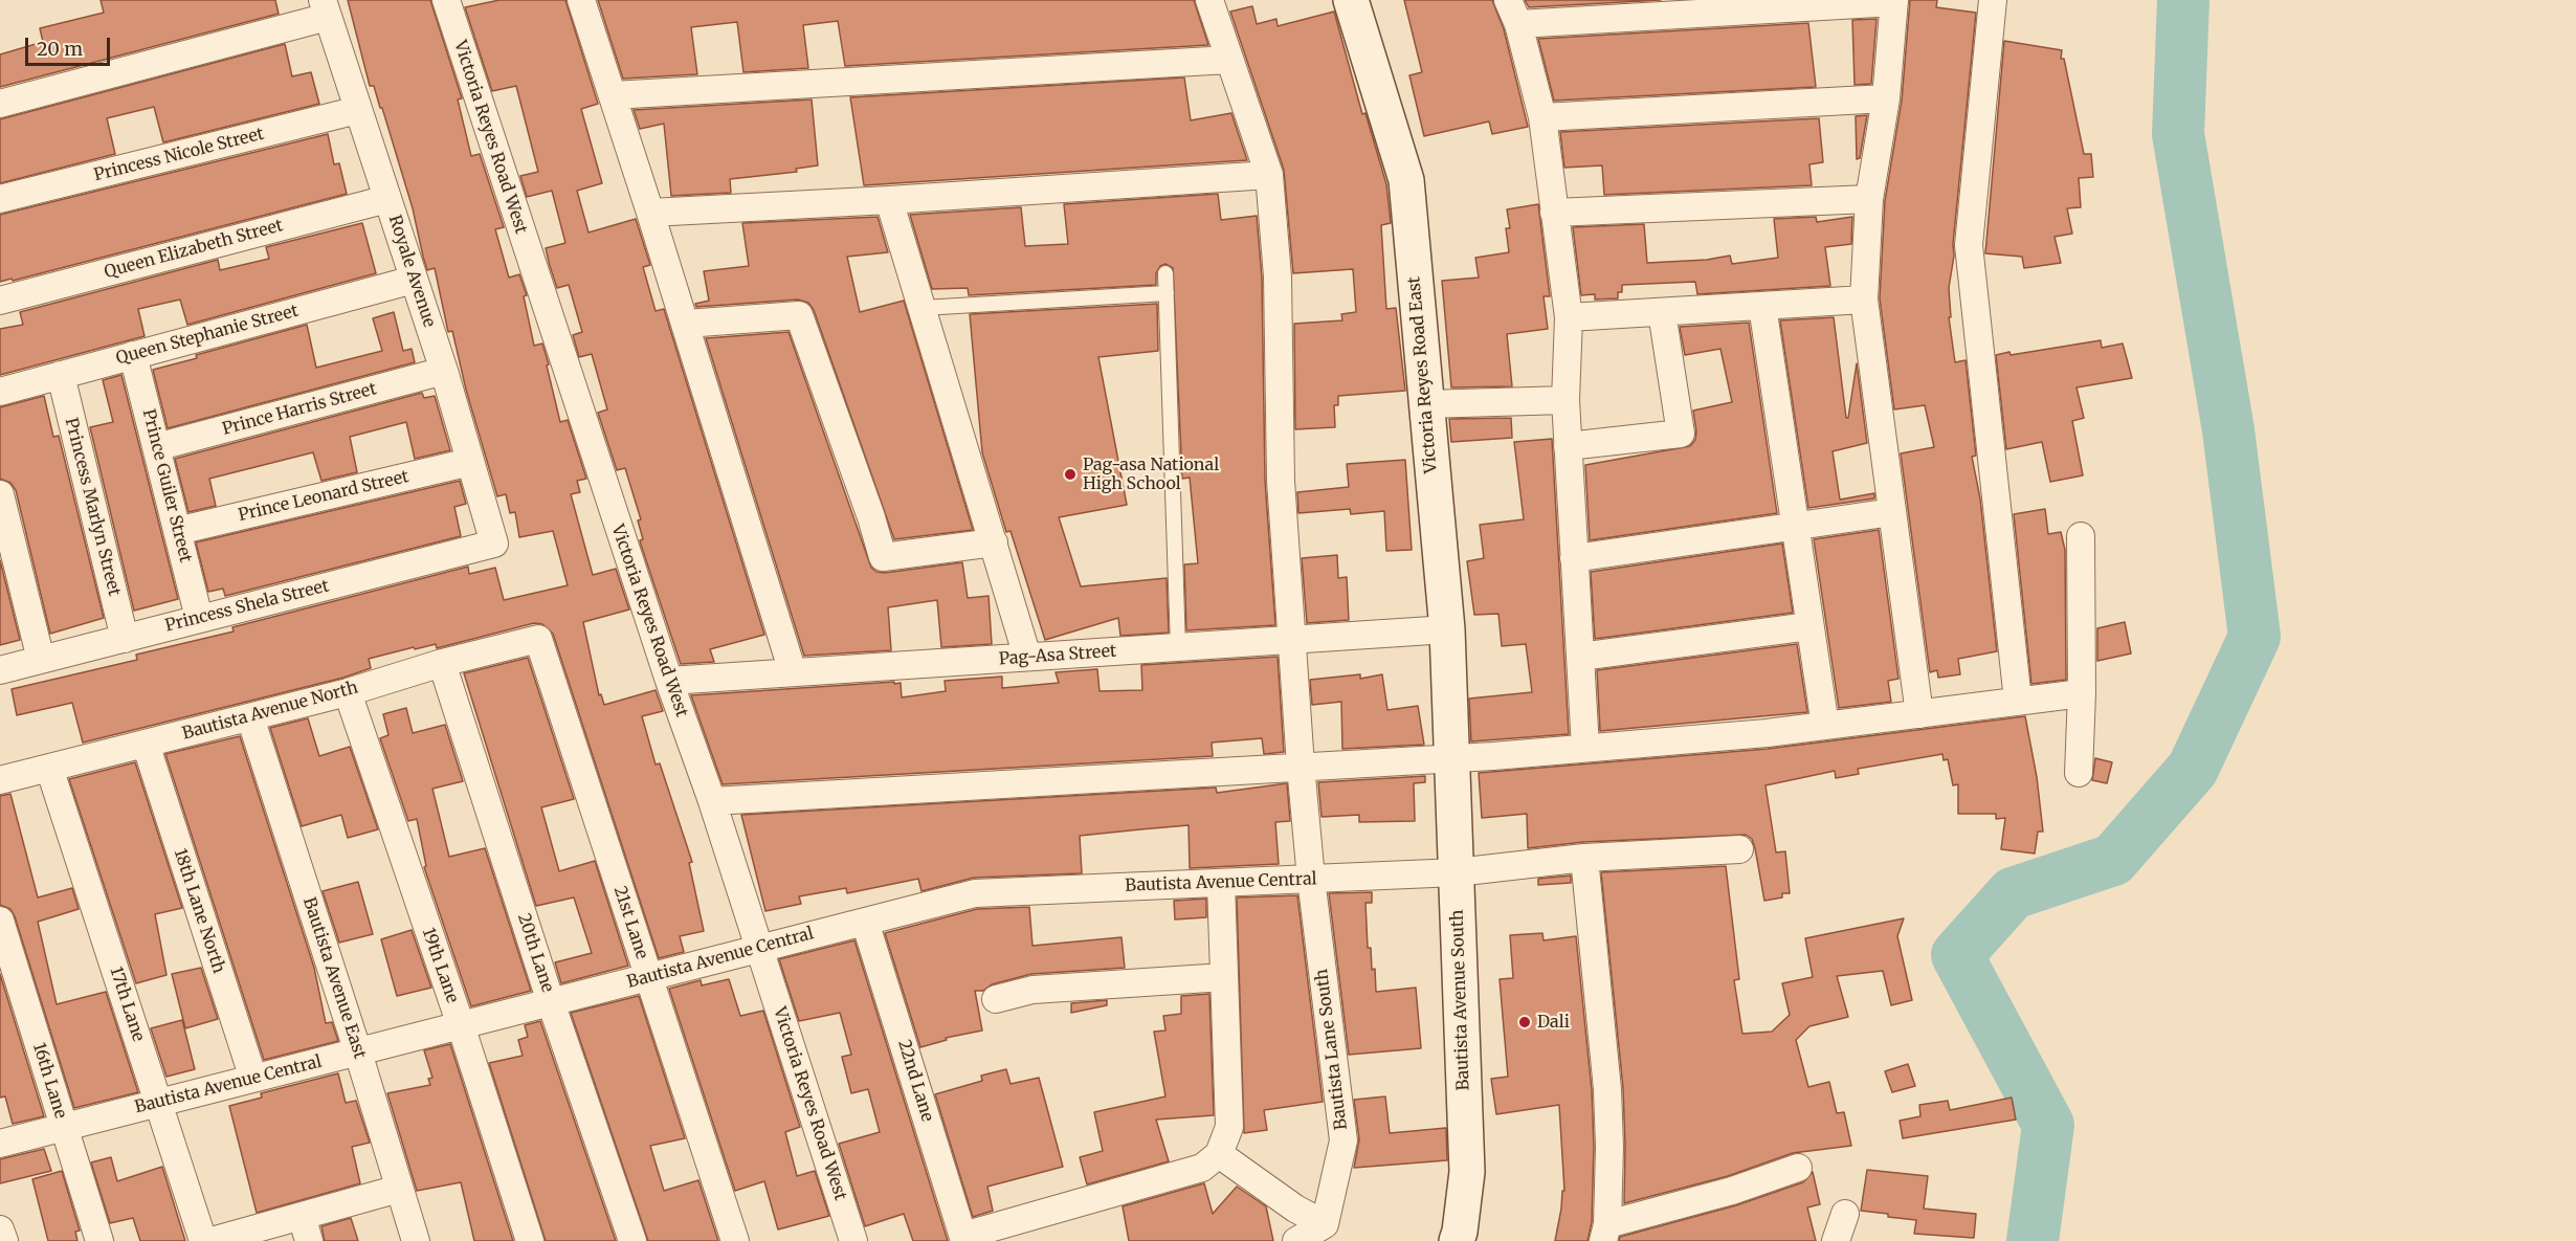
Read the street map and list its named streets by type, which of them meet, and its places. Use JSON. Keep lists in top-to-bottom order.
{
  "streets": {
    "street": [
      "Victoria Reyes Road West",
      "Princess Nicole Street",
      "Queen Elizabeth Street",
      "Royale Avenue",
      "Queen Stephanie Street",
      "Victoria Reyes Road East",
      "Prince Harris Street",
      "Prince Guiler Street",
      "Prince Leonard Street",
      "Princess Marlyn Street",
      "Princess Shela Street",
      "Pag-Asa Street",
      "Bautista Avenue North",
      "Bautista Avenue Central",
      "18th Lane North",
      "21st Lane",
      "20th Lane",
      "19th Lane",
      "Bautista Avenue East",
      "Bautista Avenue South",
      "17th Lane",
      "Bautista Lane South",
      "16th Lane",
      "22nd Lane"
    ]
  },
  "crossings": [
    ["Victoria Reyes Road West", "Pag-Asa Street"],
    ["Victoria Reyes Road West", "Bautista Avenue Central"],
    ["Princess Nicole Street", "Royale Avenue"],
    ["Queen Elizabeth Street", "Royale Avenue"],
    ["Royale Avenue", "Queen Stephanie Street"],
    ["Royale Avenue", "Prince Harris Street"],
    ["Royale Avenue", "Prince Leonard Street"],
    ["Royale Avenue", "Princess Shela Street"],
    ["Queen Stephanie Street", "Prince Guiler Street"],
    ["Queen Stephanie Street", "Princess Marlyn Street"],
    ["Victoria Reyes Road East", "Pag-Asa Street"],
    ["Victoria Reyes Road East", "Bautista Avenue South"],
    ["Prince Harris Street", "Prince Guiler Street"],
    ["Prince Guiler Street", "Prince Leonard Street"],
    ["Prince Guiler Street", "Princess Shela Street"],
    ["Princess Marlyn Street", "Princess Shela Street"],
    ["Pag-Asa Street", "Bautista Lane South"],
    ["Bautista Avenue North", "18th Lane North"],
    ["Bautista Avenue North", "21st Lane"],
    ["Bautista Avenue North", "20th Lane"],
    ["Bautista Avenue North", "19th Lane"],
    ["Bautista Avenue North", "Bautista Avenue East"],
    ["Bautista Avenue North", "17th Lane"],
    ["Bautista Avenue Central", "18th Lane North"],
    ["Bautista Avenue Central", "21st Lane"],
    ["Bautista Avenue Central", "20th Lane"],
    ["Bautista Avenue Central", "19th Lane"],
    ["Bautista Avenue Central", "Bautista Avenue East"],
    ["Bautista Avenue Central", "Bautista Avenue South"],
    ["Bautista Avenue Central", "17th Lane"],
    ["Bautista Avenue Central", "Bautista Lane South"],
    ["Bautista Avenue Central", "16th Lane"],
    ["Bautista Avenue Central", "22nd Lane"]
  ],
  "places": ["Pag-asa National High School", "Dali"],
  "scale_bar": "20 m"
}
